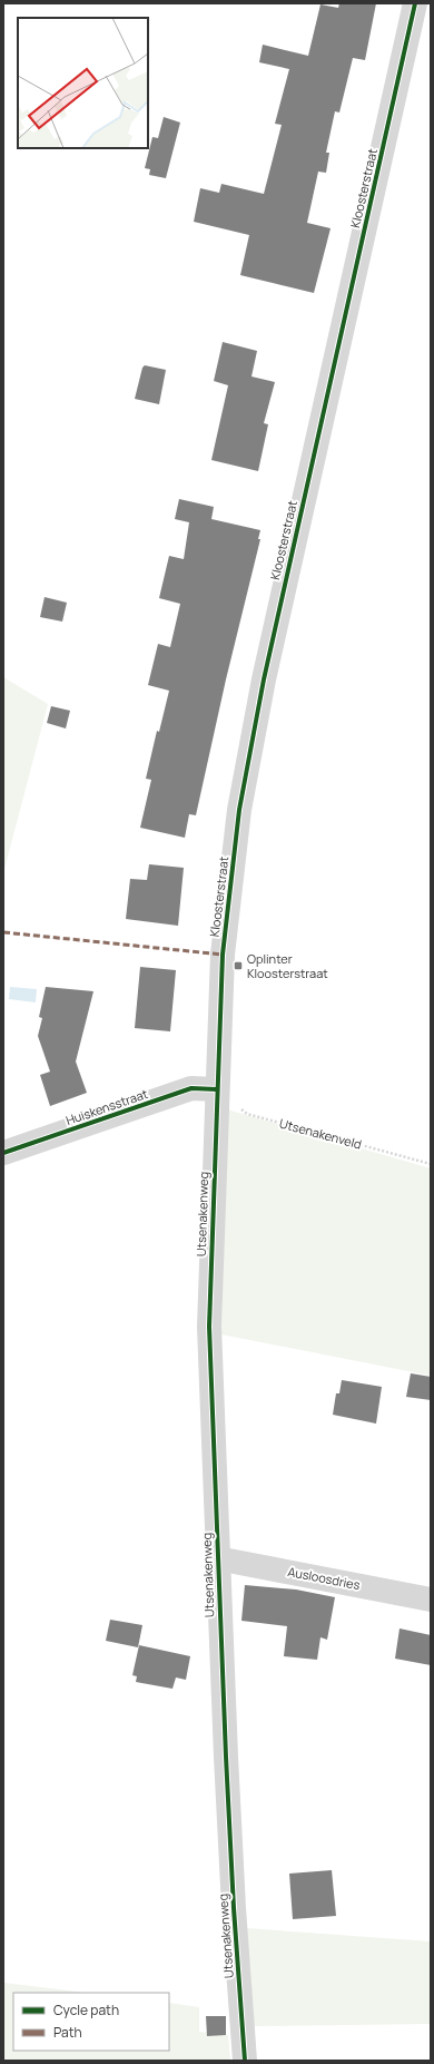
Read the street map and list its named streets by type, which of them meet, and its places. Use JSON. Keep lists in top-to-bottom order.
{
  "streets": {
    "street": [
      "Kloosterstraat",
      "Huiskensstraat",
      "Utsenakenweg",
      "Ausloosdries"
    ],
    "path": ["Utsenakenveld"]
  },
  "crossings": [
    ["Kloosterstraat", "Huiskensstraat"],
    ["Kloosterstraat", "Utsenakenveld"],
    ["Kloosterstraat", "Utsenakenweg"],
    ["Huiskensstraat", "Utsenakenveld"],
    ["Huiskensstraat", "Utsenakenweg"],
    ["Utsenakenveld", "Utsenakenweg"],
    ["Utsenakenweg", "Ausloosdries"]
  ],
  "places": {
    "transit": ["Oplinter Kloosterstraat"]
  },
  "legend": ["Cycle path", "Path"]
}
